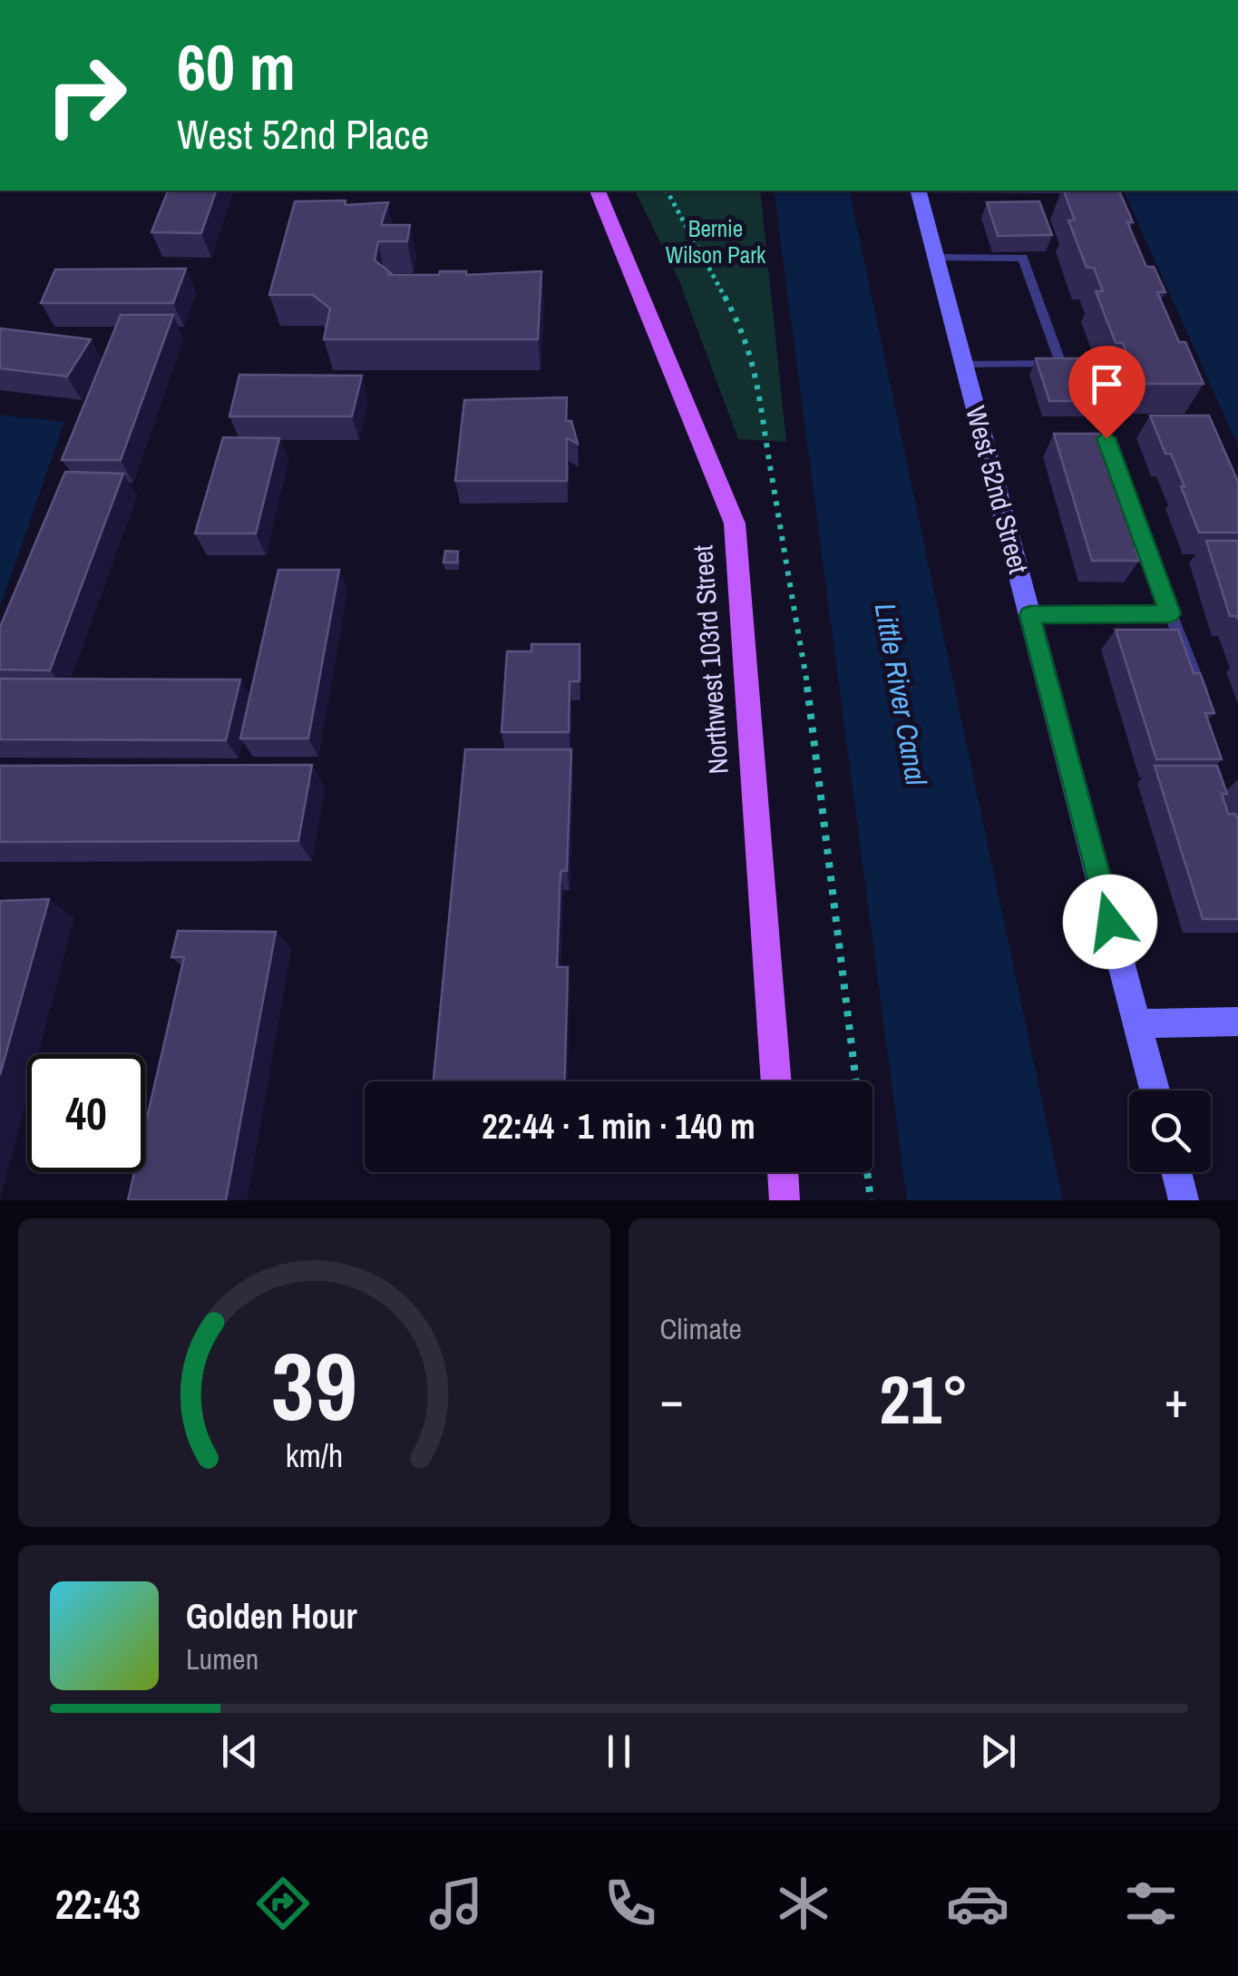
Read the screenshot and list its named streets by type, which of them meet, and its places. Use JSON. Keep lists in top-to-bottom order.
{
  "streets": {
    "main road": ["Northwest 103rd Street"],
    "street": ["West 52nd Street"]
  },
  "water": ["Little River Canal"],
  "parks": ["Bernie Wilson Park"],
  "page": {
    "turn": ["60 m", "West 52nd Place"],
    "limit": "40",
    "trip": "22:44 · 1 min · 140 m",
    "tile": "Climate",
    "heat": ["−", "21°", "+"],
    "song": ["Golden Hour", "Lumen"],
    "tabs": "22:43",
    "gauge": ["39", "km/h"]
  }
}
